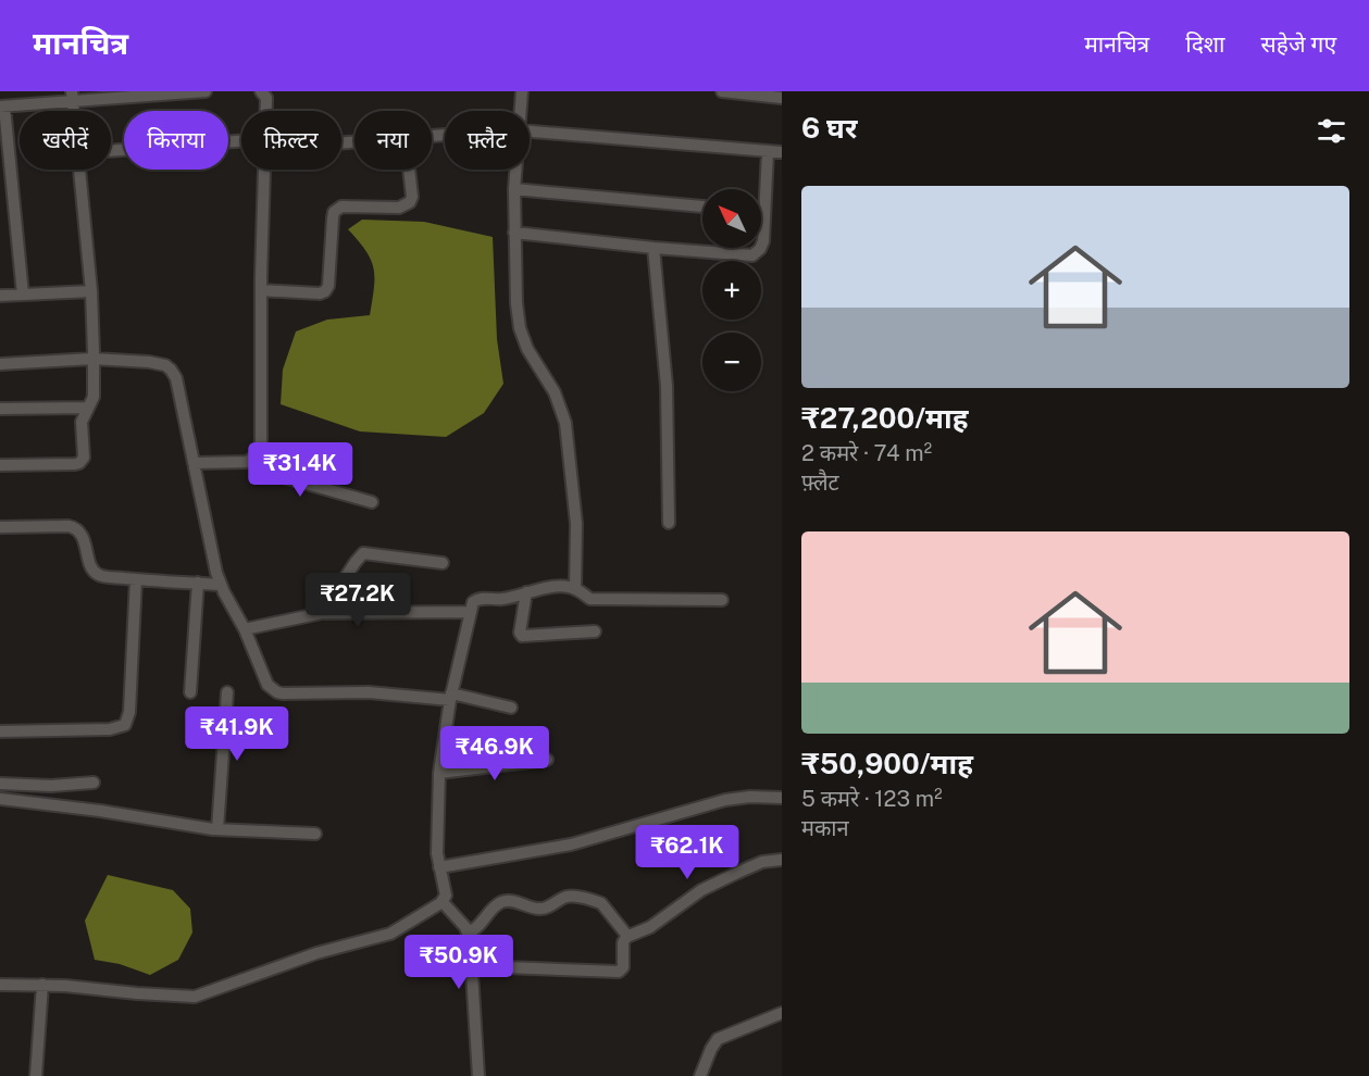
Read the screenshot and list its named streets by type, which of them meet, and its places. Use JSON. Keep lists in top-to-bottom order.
{
  "north": "top left",
  "page": {
    "header": "मानचित्र",
    "nav": ["मानचित्र", "दिशा", "सहेजे गए"],
    "heading": "6 घर",
    "chip": [
      "खरीदें",
      "किराया",
      "फ़िल्टर",
      "नया",
      "फ़्लैट"
    ],
    "list": [
      {
        "name": "₹27,200/माह",
        "note": "2 कमरे · 74 m² · फ़्लैट"
      },
      {
        "name": "₹50,900/माह",
        "note": "5 कमरे · 123 m² · मकान"
      }
    ],
    "map_buttons": ["+", "−"],
    "price": [
      "₹31.4K",
      "₹27.2K",
      "₹41.9K",
      "₹46.9K",
      "₹62.1K",
      "₹50.9K"
    ]
  }
}
